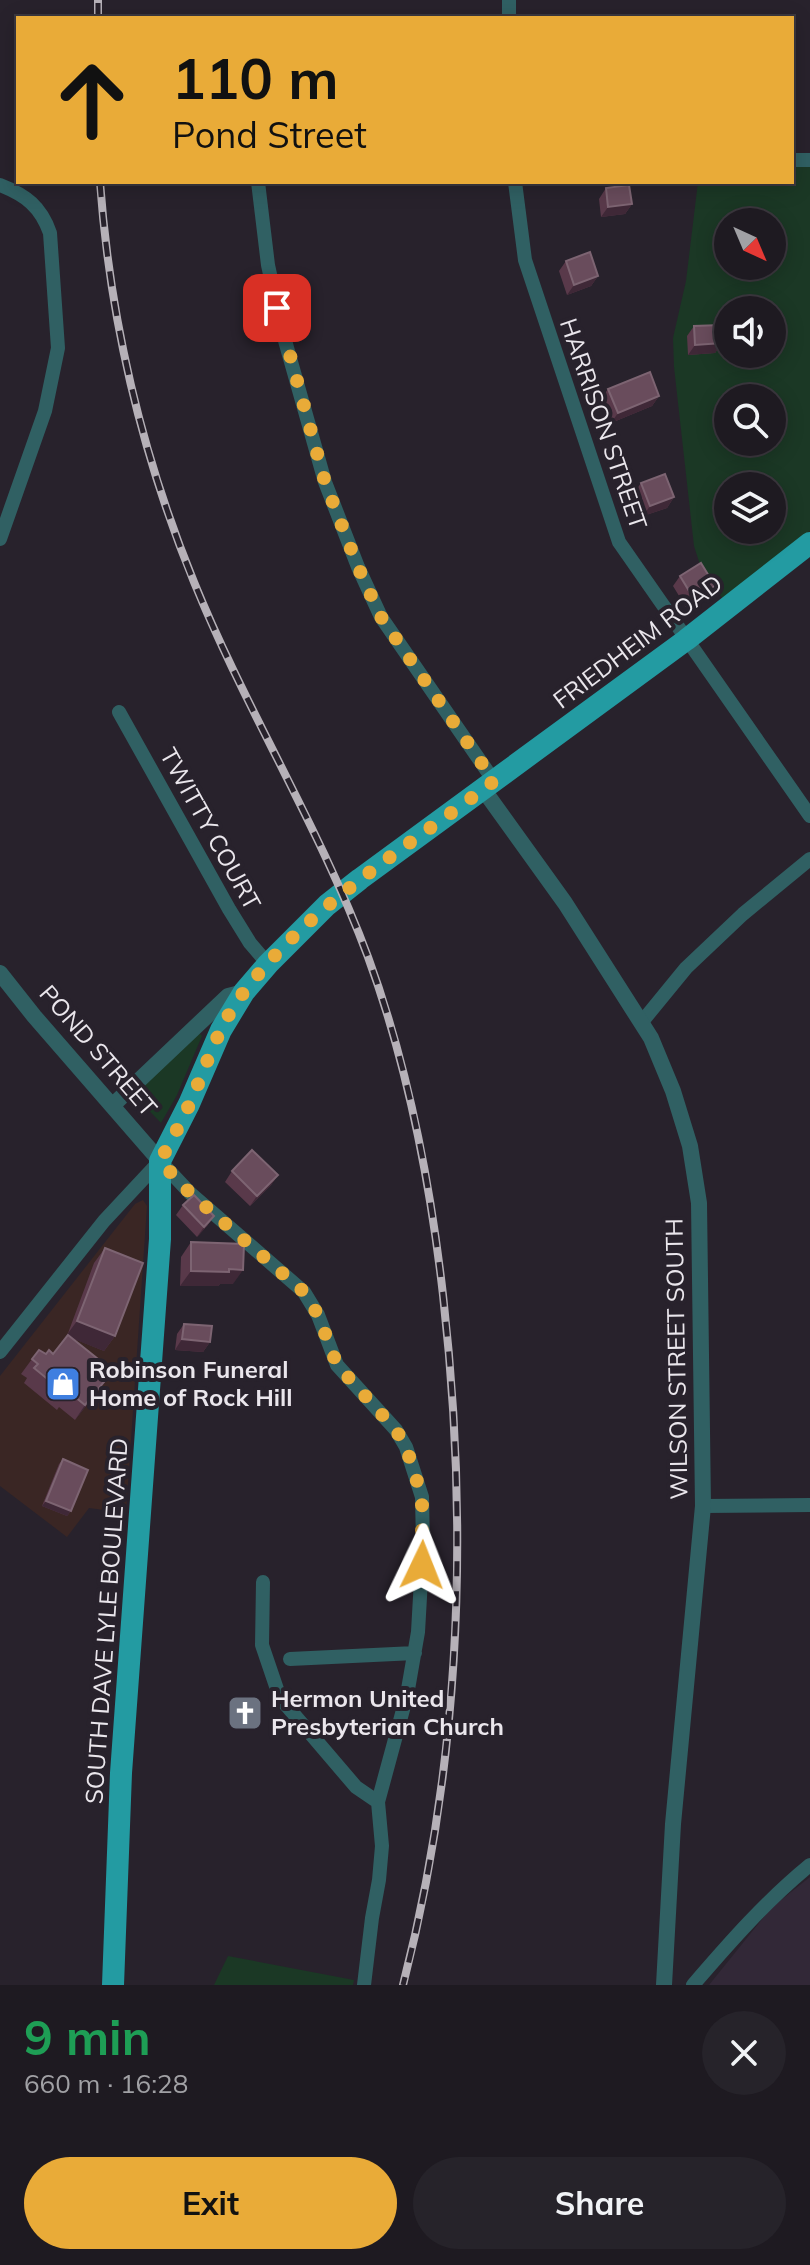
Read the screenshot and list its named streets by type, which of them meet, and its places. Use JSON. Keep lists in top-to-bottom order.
{
  "streets": {
    "main road": ["FRIEDHEIM ROAD", "SOUTH DAVE LYLE BOULEVARD"],
    "street": [
      "HARRISON STREET",
      "TWITTY COURT",
      "POND STREET",
      "WILSON STREET SOUTH"
    ]
  },
  "crossings": [
    ["HARRISON STREET", "FRIEDHEIM ROAD"],
    ["FRIEDHEIM ROAD", "TWITTY COURT"],
    ["FRIEDHEIM ROAD", "WILSON STREET SOUTH"],
    ["FRIEDHEIM ROAD", "SOUTH DAVE LYLE BOULEVARD"],
    ["TWITTY COURT", "SOUTH DAVE LYLE BOULEVARD"],
    ["POND STREET", "SOUTH DAVE LYLE BOULEVARD"]
  ],
  "places": {
    "shop": ["Robinson Funeral Home of Rock Hill"],
    "church": ["Hermon United Presbyterian Church"]
  },
  "north": "bottom right",
  "page": {
    "turn": ["110 m", "Pond Street"],
    "heading": ["9 min", "660 m · 16:28"],
    "buttons": ["Exit", "Share"]
  }
}
